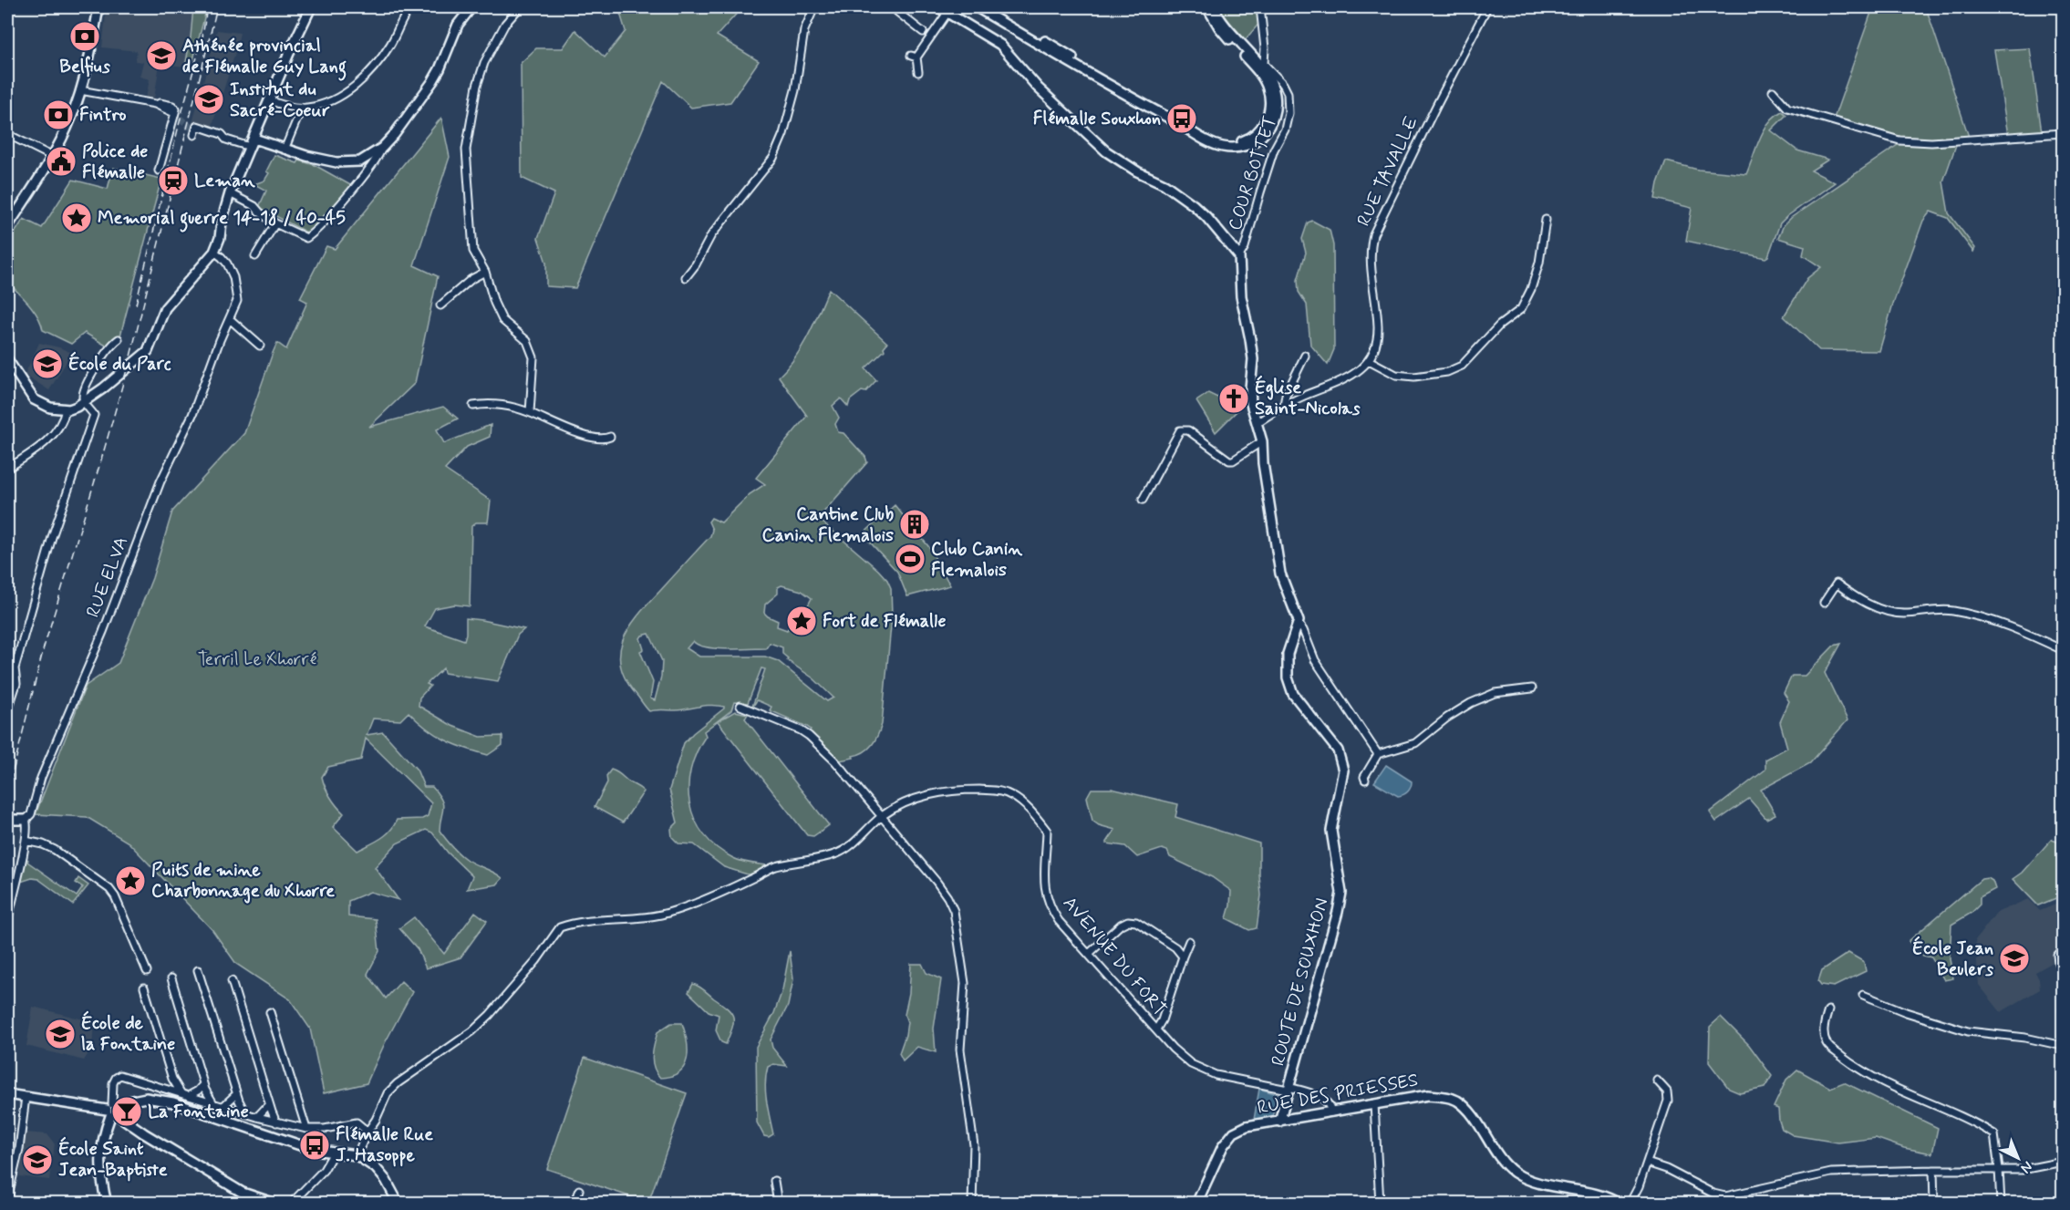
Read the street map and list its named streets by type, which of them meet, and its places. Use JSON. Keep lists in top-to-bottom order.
{
  "streets": {
    "street": [
      "RUE TAVALLE",
      "COUR BOTTET",
      "RUE ELVA",
      "AVENUE DU FORT",
      "ROUTE DE SOUXHON",
      "RUE DES PRIESSES"
    ]
  },
  "crossings": [
    ["AVENUE DU FORT", "ROUTE DE SOUXHON"],
    ["AVENUE DU FORT", "RUE DES PRIESSES"],
    ["ROUTE DE SOUXHON", "RUE DES PRIESSES"]
  ],
  "parks": ["Terril Le Xhorré"],
  "places": {
    "bank": ["Belfius", "Fintro"],
    "school or university": [
      "Athénée provincial de Flémalle Guy Lang",
      "Institut du Sacré-Coeur",
      "École du Parc",
      "École Jean Beulers",
      "École de la Fontaine",
      "École Saint Jean-Baptiste"
    ],
    "bus stop": ["Flémalle Souxhon", "Flémalle Rue J. Hasoppe"],
    "public building": ["Police de Flémalle"],
    "station": ["Leman"],
    "place": ["Memorial guerre 14-18 / 40-45", "Fort de Flémalle", "Puits de mine Charbonnage du Xhorre"],
    "church": ["Église Saint-Nicolas"],
    "building": ["Cantine Club Canin Flemalois"],
    "sports": ["Club Canin Flemalois"],
    "bar": ["La Fontaine"]
  },
  "north": "bottom right"
}
